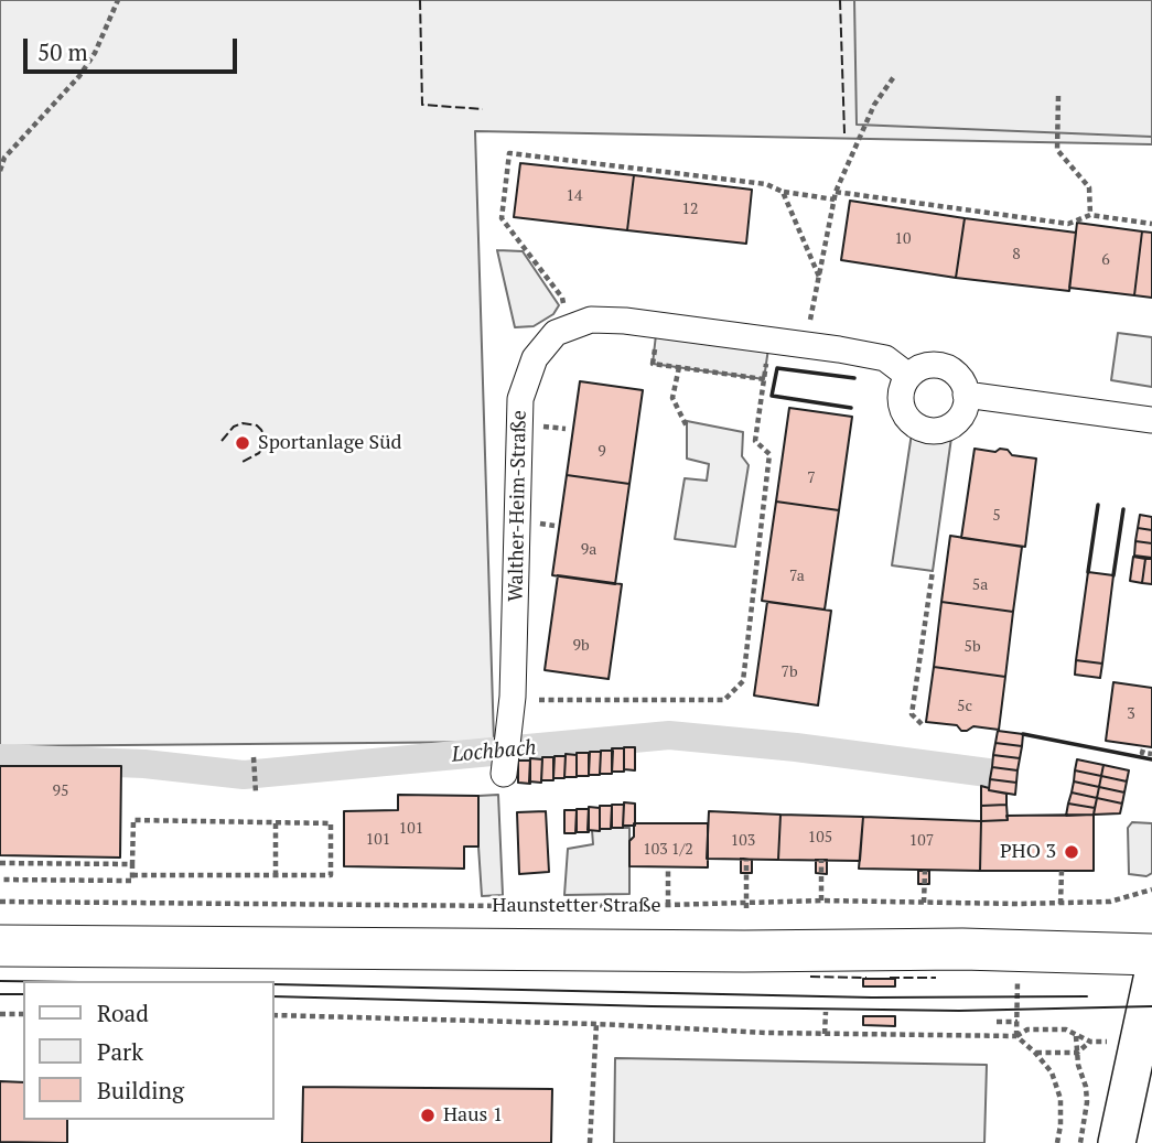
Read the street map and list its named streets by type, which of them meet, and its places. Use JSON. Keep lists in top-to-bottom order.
{
  "streets": {
    "street": ["Walther-Heim-Straße"],
    "path": ["Haunstetter Straße"]
  },
  "water": ["Lochbach"],
  "places": ["Sportanlage Süd", "PHO 3", "Haus 1"],
  "house_numbers": [
    "14",
    "12",
    "10",
    "8",
    "6",
    "9",
    "7",
    "5",
    "9a",
    "7a",
    "5a",
    "9b",
    "5b",
    "7b",
    "5c",
    "3",
    "95",
    "101",
    "105",
    "101",
    "103",
    "107",
    "103 1/2"
  ],
  "legend": ["Road", "Park", "Building"],
  "scale_bar": "50 m"
}
